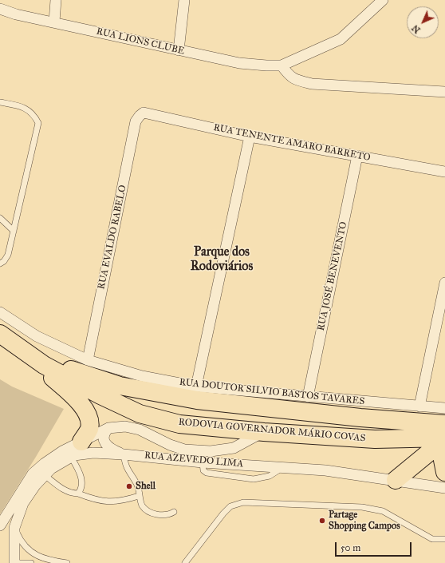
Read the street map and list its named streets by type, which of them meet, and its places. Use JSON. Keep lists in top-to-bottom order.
{
  "streets": {
    "highway": ["RODOVIA GOVERNADOR MÁRIO COVAS"],
    "street": [
      "RUA LIONS CLUBE",
      "RUA TENENTE AMARO BARRETO",
      "RUA EVALDO RABELO",
      "RUA JOSÉ BENEVENTO",
      "RUA DOUTOR SILVIO BASTOS TAVARES",
      "RUA AZEVEDO LIMA"
    ]
  },
  "crossings": [
    ["RUA TENENTE AMARO BARRETO", "RUA EVALDO RABELO"],
    ["RUA TENENTE AMARO BARRETO", "RUA JOSÉ BENEVENTO"],
    ["RUA EVALDO RABELO", "RUA DOUTOR SILVIO BASTOS TAVARES"],
    ["RUA JOSÉ BENEVENTO", "RUA DOUTOR SILVIO BASTOS TAVARES"],
    ["RODOVIA GOVERNADOR MÁRIO COVAS", "RUA AZEVEDO LIMA"]
  ],
  "districts": ["Parque dos Rodoviários"],
  "places": ["Shell", "Partage Shopping Campos"],
  "scale_bar": "50 m",
  "north": "bottom left"
}
